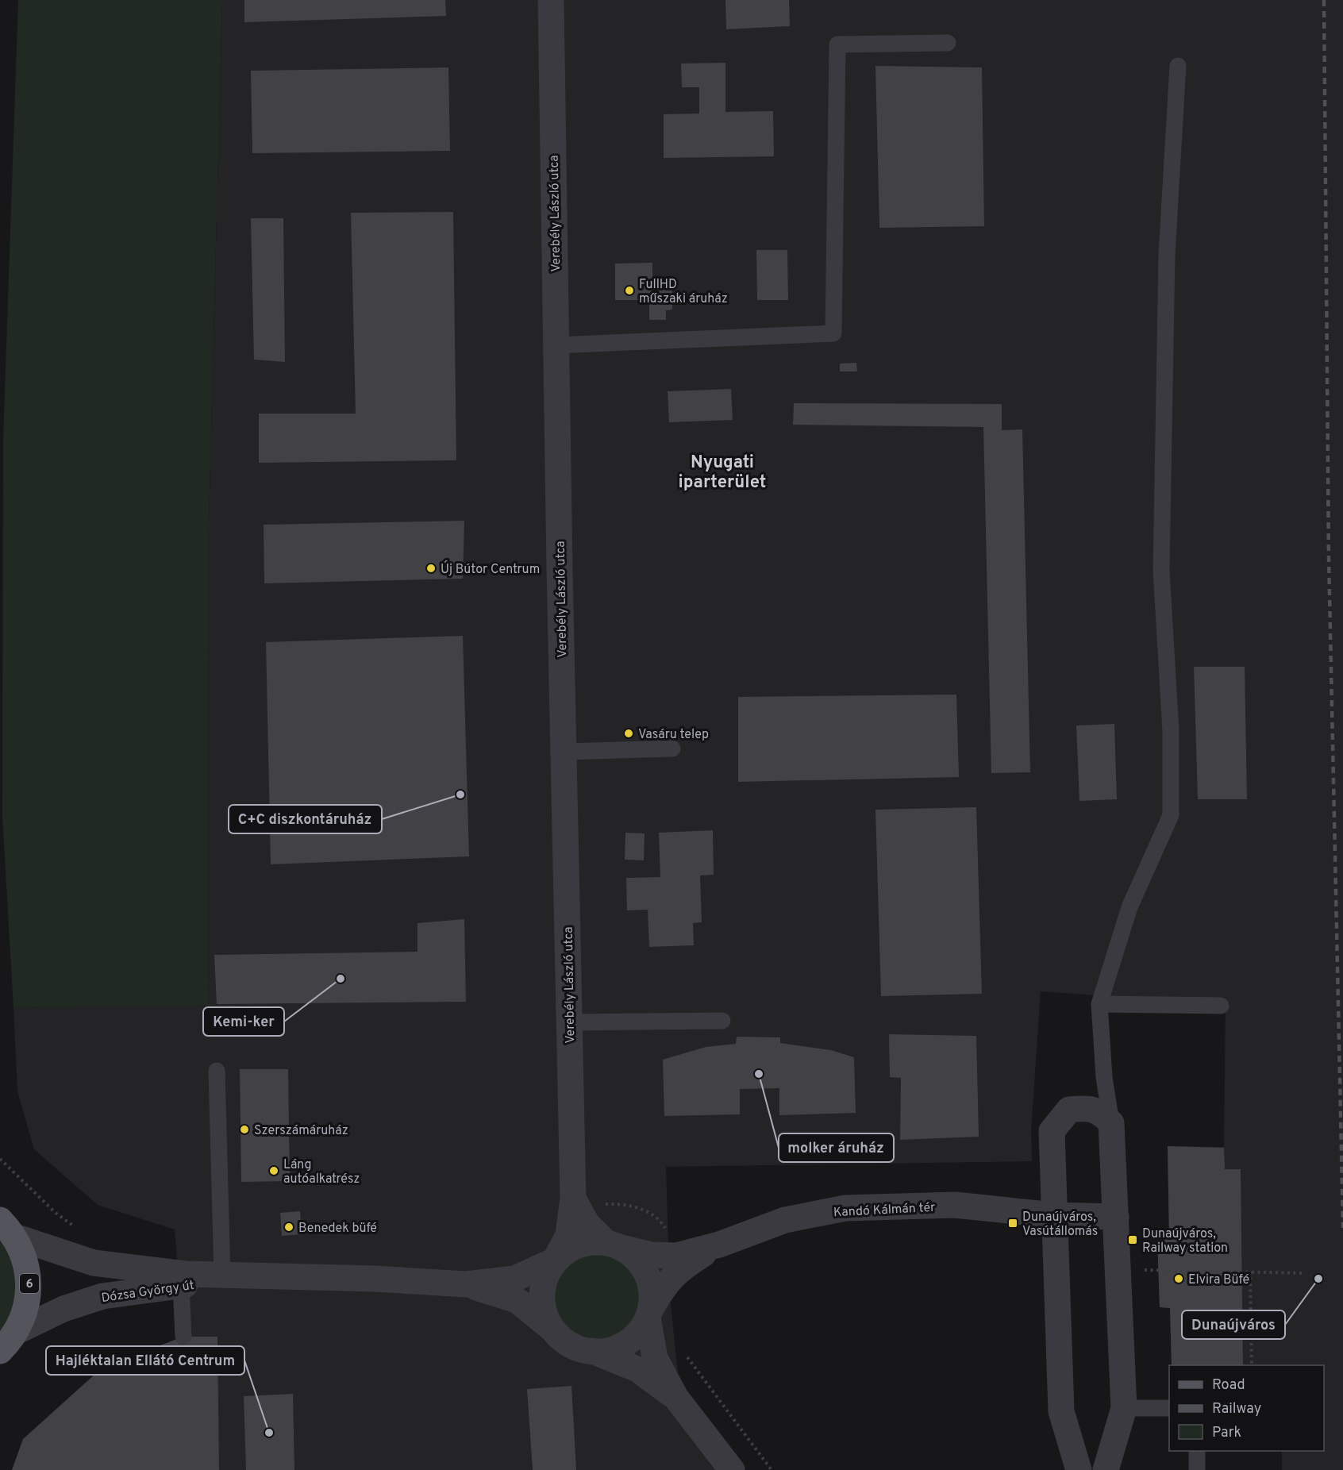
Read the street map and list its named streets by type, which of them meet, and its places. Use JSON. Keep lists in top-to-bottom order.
{
  "streets": {
    "main road": ["6"],
    "street": ["Verebély László utca", "Kandó Kálmán tér", "Dózsa György út"]
  },
  "crossings": [
    ["Verebély László utca", "Kandó Kálmán tér"],
    ["Verebély László utca", "Dózsa György út"],
    ["Kandó Kálmán tér", "Dózsa György út"],
    ["6", "Dózsa György út"]
  ],
  "districts": ["Nyugati iparterület"],
  "places": {
    "other": [
      "FullHD műszaki áruház",
      "Új Bútor Centrum",
      "Vasáru telep",
      "C+C diszkontáruház",
      "Kemi-ker",
      "molker áruház",
      "Szerszámáruház",
      "Láng autóalkatrész",
      "Benedek büfé",
      "Elvira Büfé",
      "Dunaújváros",
      "Hajléktalan Ellátó Centrum"
    ],
    "transit": ["Dunaújváros, Vasútállomás", "Dunaújváros, Railway station"]
  },
  "legend": ["Road", "Railway", "Park"]
}
